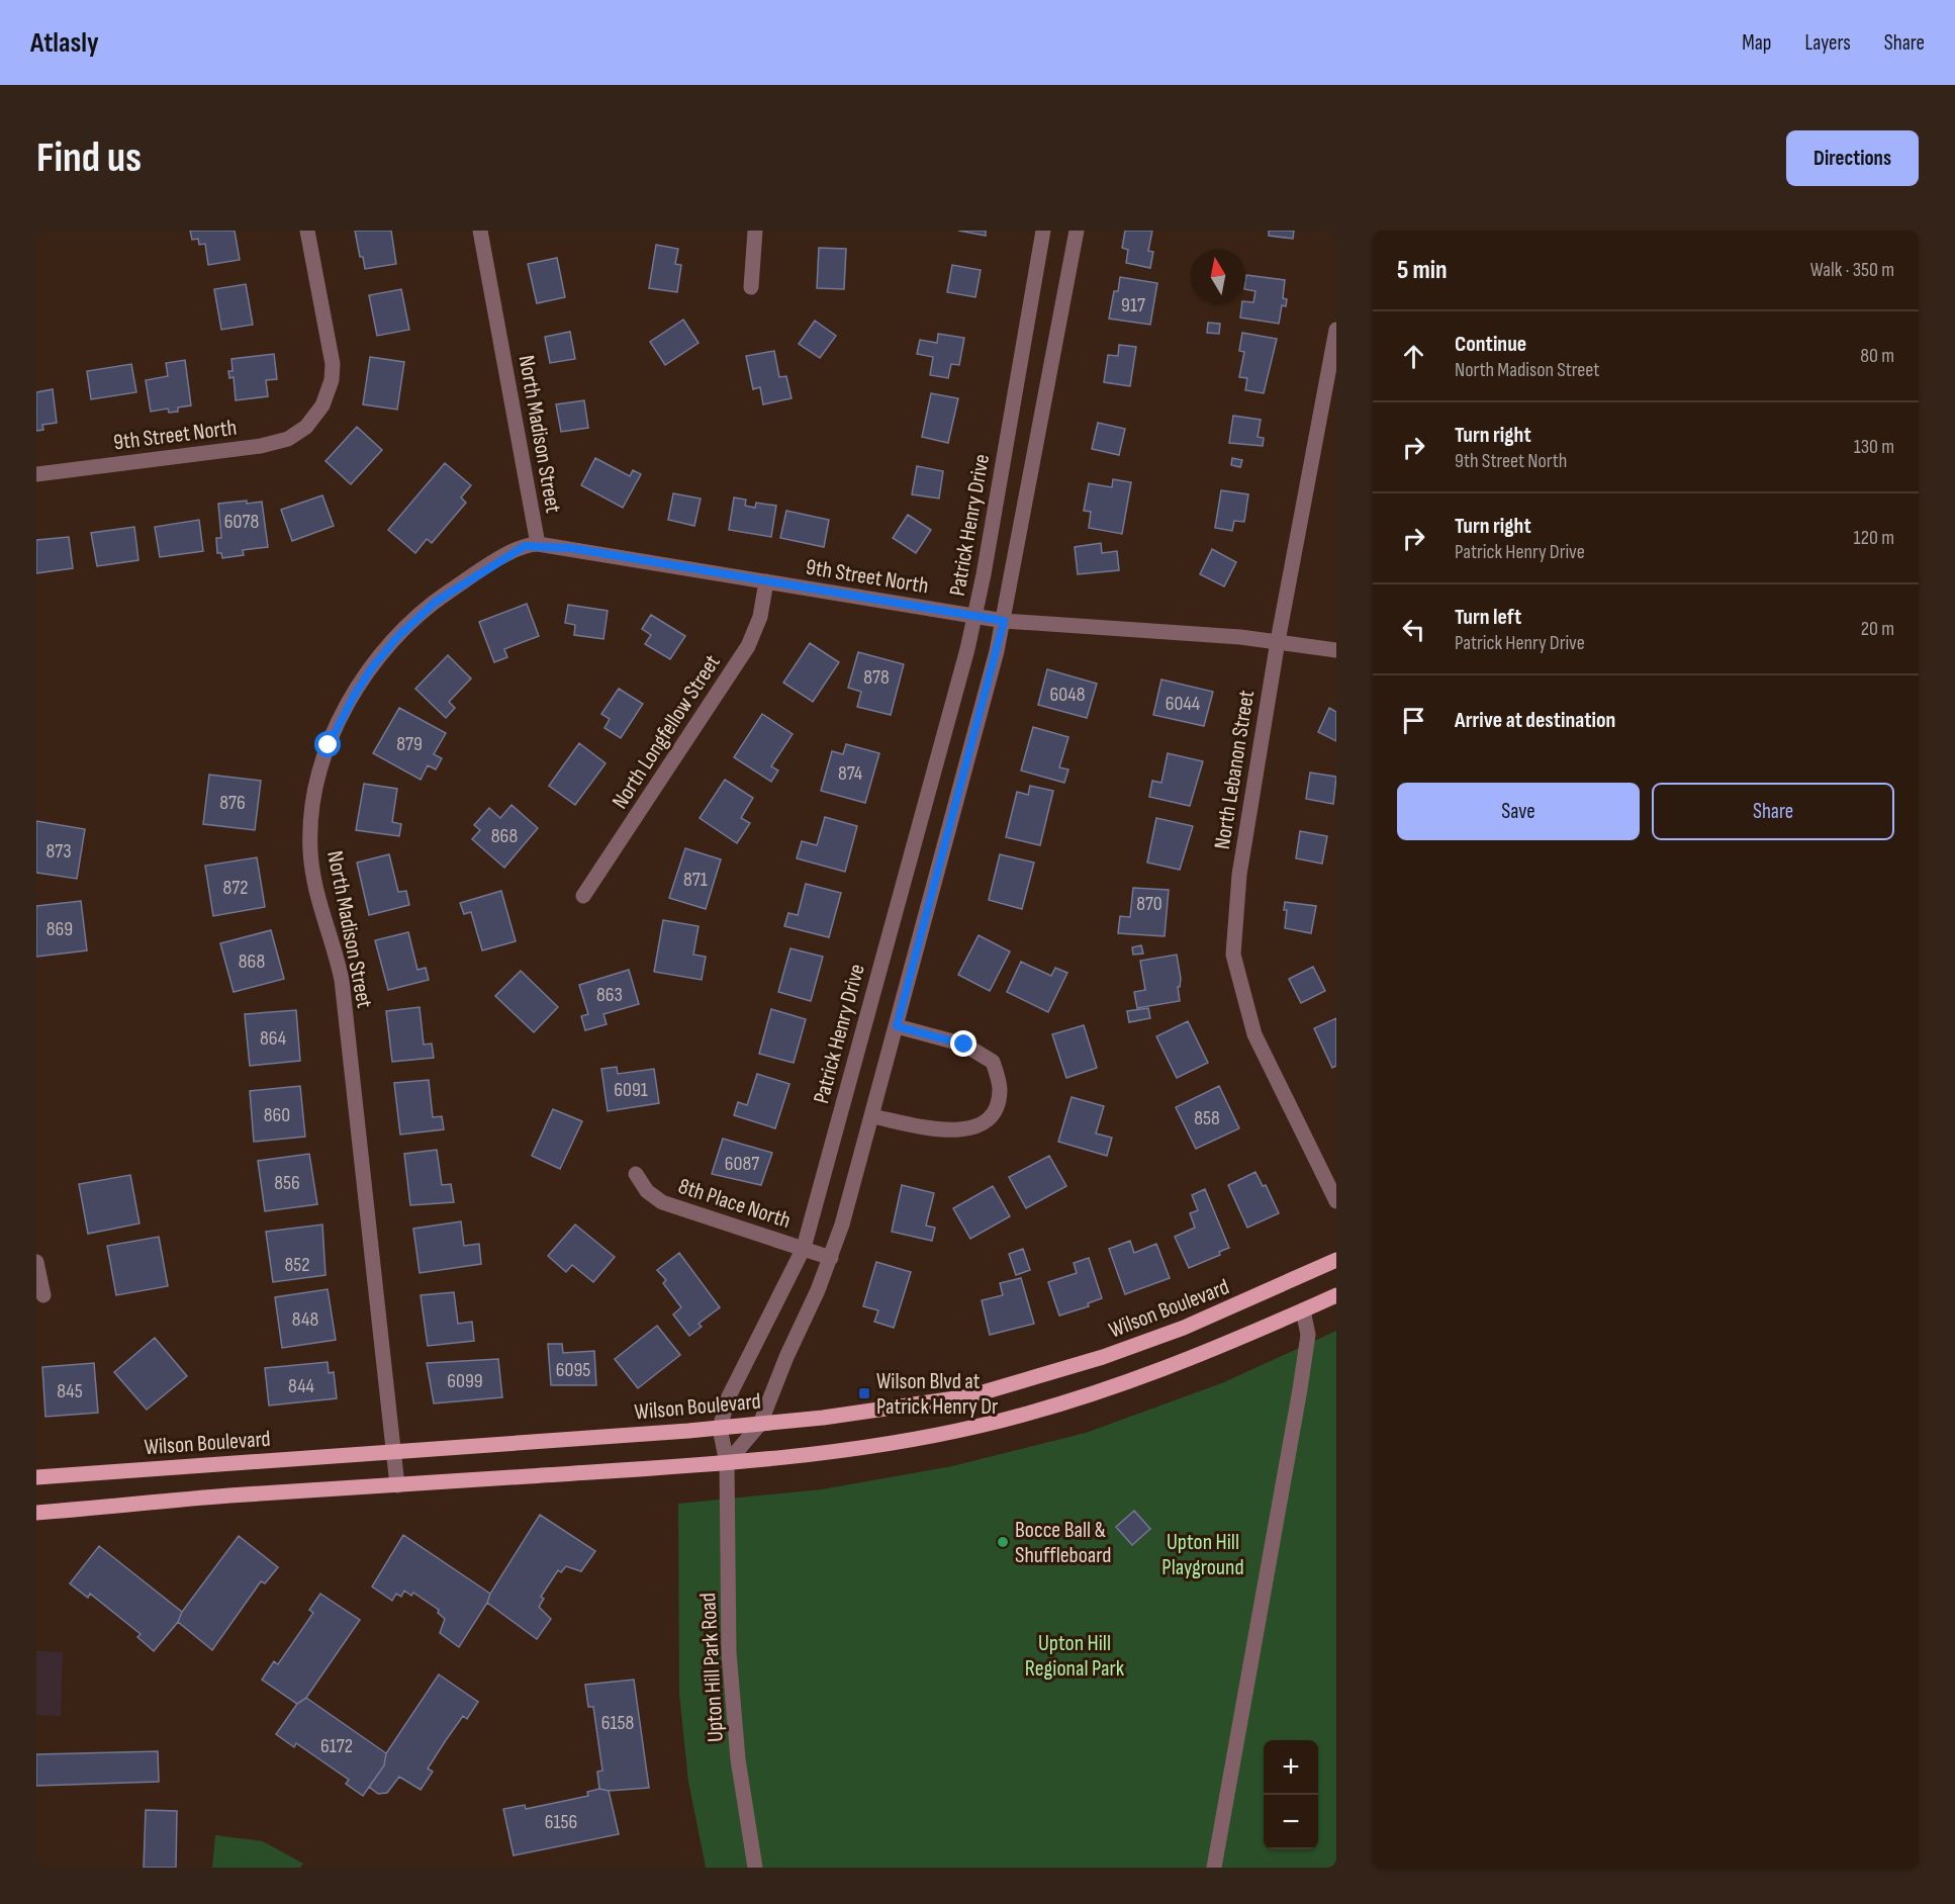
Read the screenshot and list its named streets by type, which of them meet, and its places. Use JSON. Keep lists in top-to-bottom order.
{
  "streets": {
    "main road": ["Wilson Boulevard"],
    "street": [
      "9th Street North",
      "North Madison Street",
      "Patrick Henry Drive",
      "North Longfellow Street",
      "North Lebanon Street",
      "8th Place North",
      "Upton Hill Park Road"
    ]
  },
  "crossings": [
    ["9th Street North", "North Madison Street"],
    ["9th Street North", "Patrick Henry Drive"],
    ["9th Street North", "North Longfellow Street"],
    ["9th Street North", "North Lebanon Street"],
    ["North Madison Street", "Wilson Boulevard"],
    ["Patrick Henry Drive", "8th Place North"],
    ["Patrick Henry Drive", "Wilson Boulevard"],
    ["Patrick Henry Drive", "Upton Hill Park Road"]
  ],
  "parks": ["Upton Hill Playground", "Upton Hill Regional Park"],
  "places": {
    "transit": ["Wilson Blvd at Patrick Henry Dr"],
    "other": ["Bocce Ball & Shuffleboard"]
  },
  "house_numbers": [
    "917",
    "6078",
    "878",
    "6048",
    "6044",
    "879",
    "874",
    "876",
    "868",
    "873",
    "871",
    "872",
    "870",
    "869",
    "868",
    "863",
    "864",
    "6091",
    "860",
    "858",
    "6087",
    "856",
    "852",
    "848",
    "6095",
    "6099",
    "844",
    "845",
    "6158",
    "6172",
    "6156"
  ],
  "north": "top",
  "page": {
    "header": "Atlasly",
    "nav": ["Map", "Layers", "Share"],
    "buttons": [
      "Directions",
      ["Save", "Share"]
    ],
    "title": "Find us",
    "heading": ["5 min", "Walk · 350 m"],
    "list": [
      ["Continue", "North Madison Street", "80 m"],
      ["Turn right", "9th Street North", "130 m"],
      ["Turn right", "Patrick Henry Drive", "120 m"],
      ["Turn left", "Patrick Henry Drive", "20 m"],
      "Arrive at destination"
    ],
    "map_buttons": ["+", "−"]
  }
}
